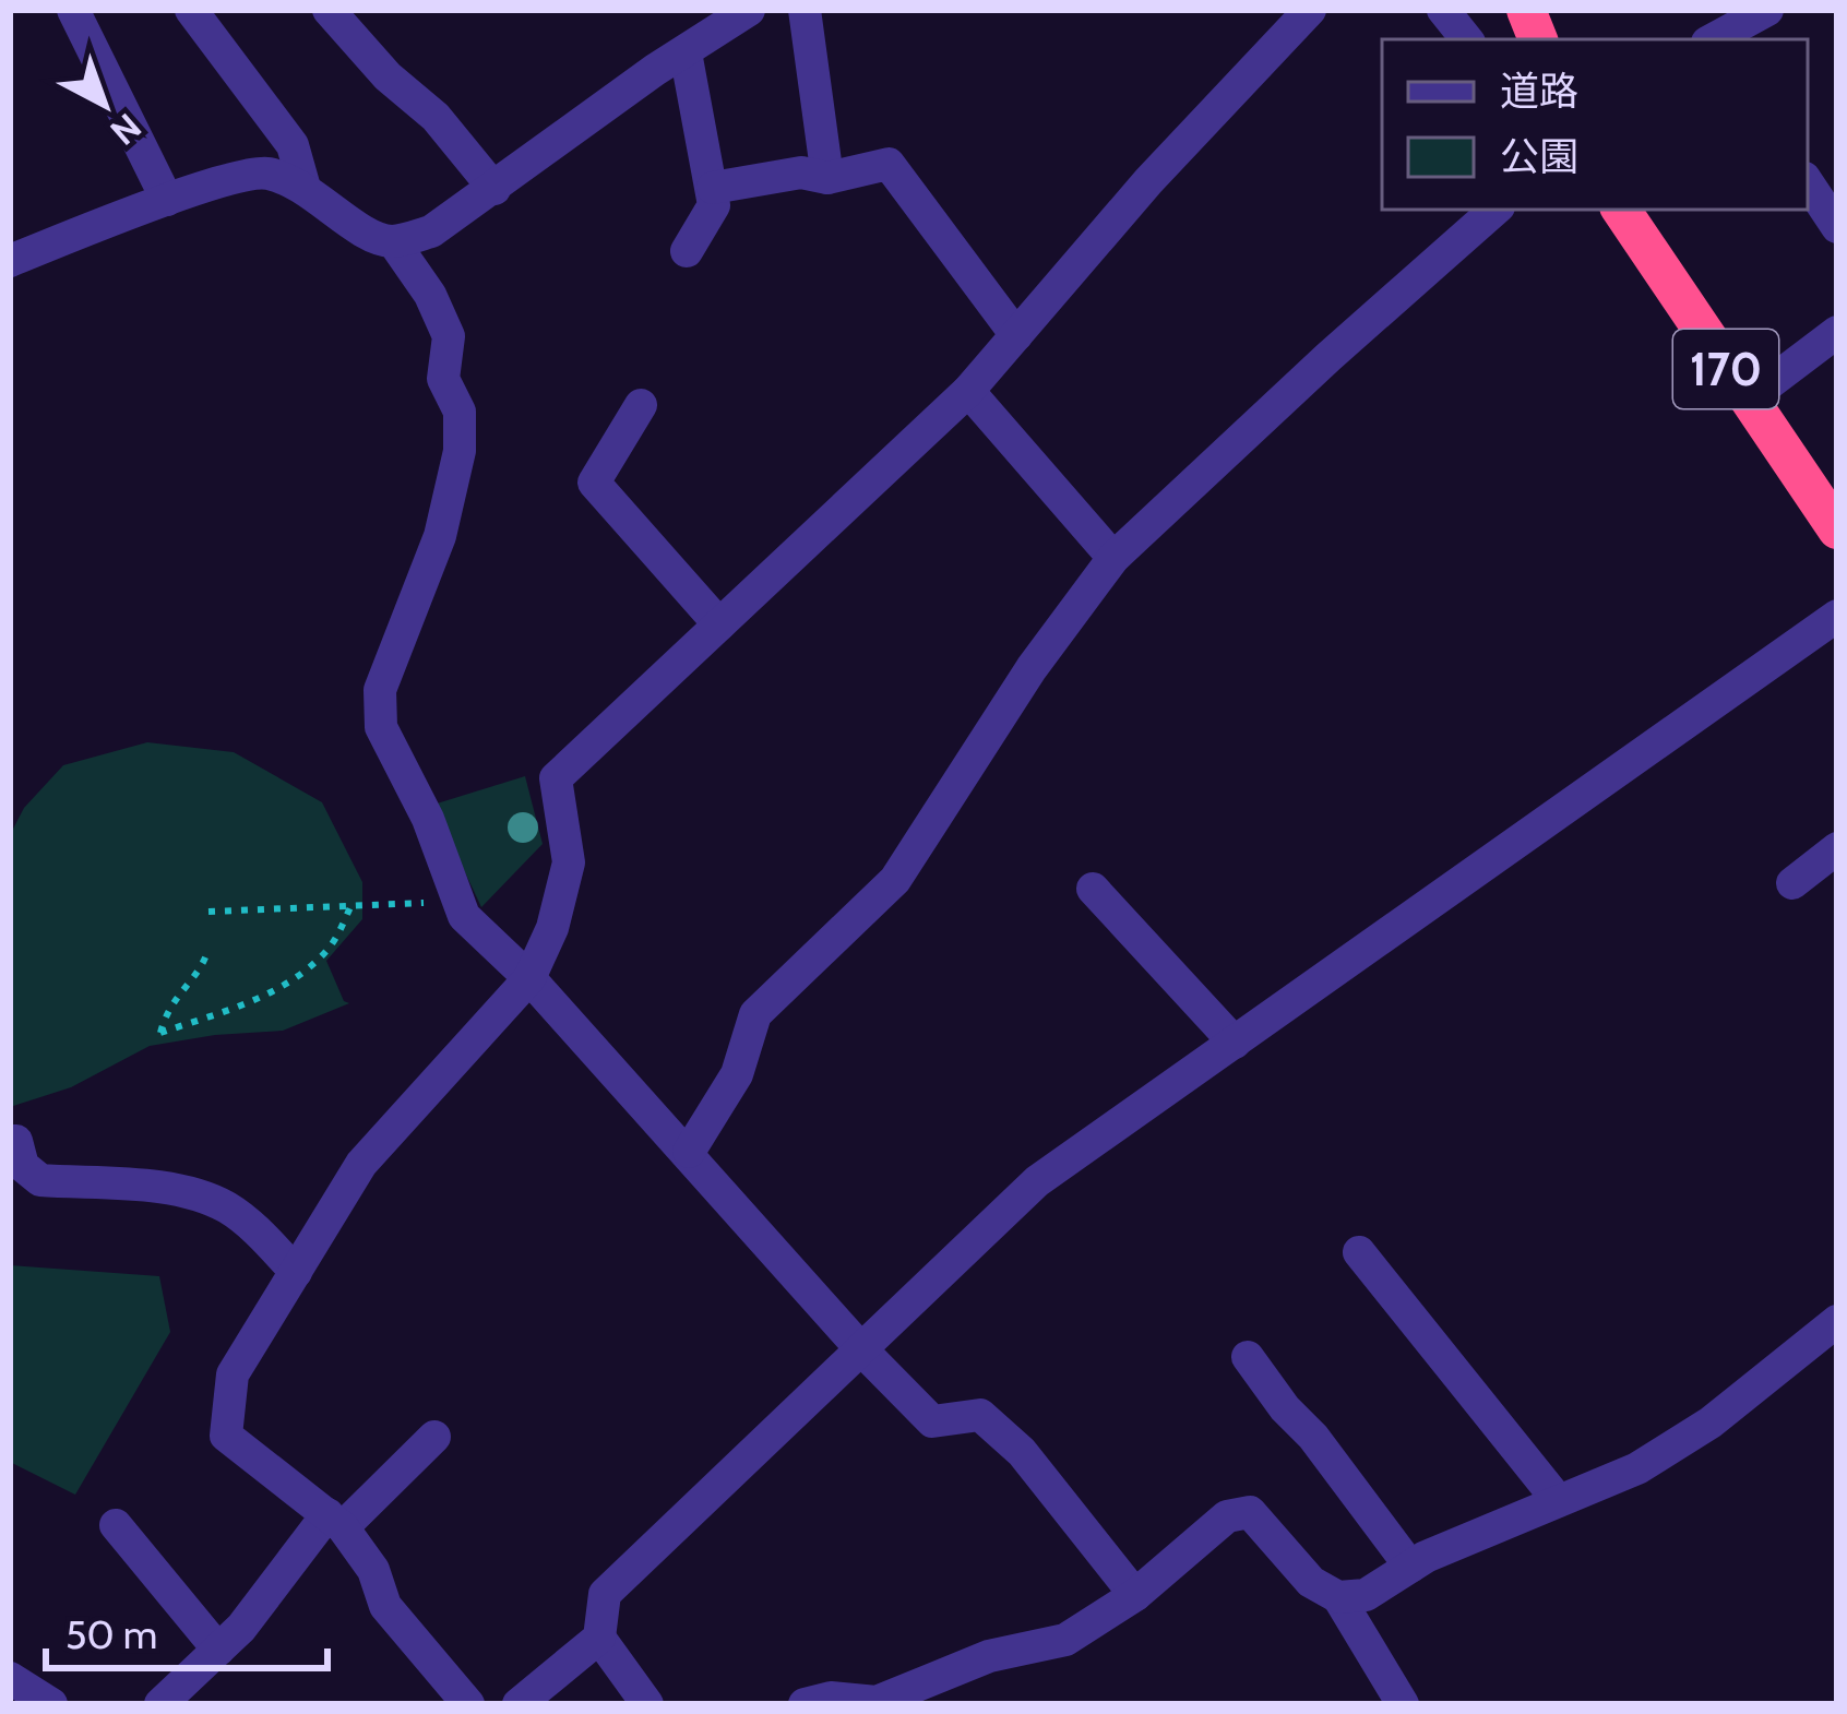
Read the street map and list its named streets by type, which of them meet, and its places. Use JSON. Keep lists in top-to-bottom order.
{
  "streets": {
    "highway": ["170"]
  },
  "legend": ["道路", "公園"],
  "scale_bar": "50 m",
  "north": "bottom right"
}
